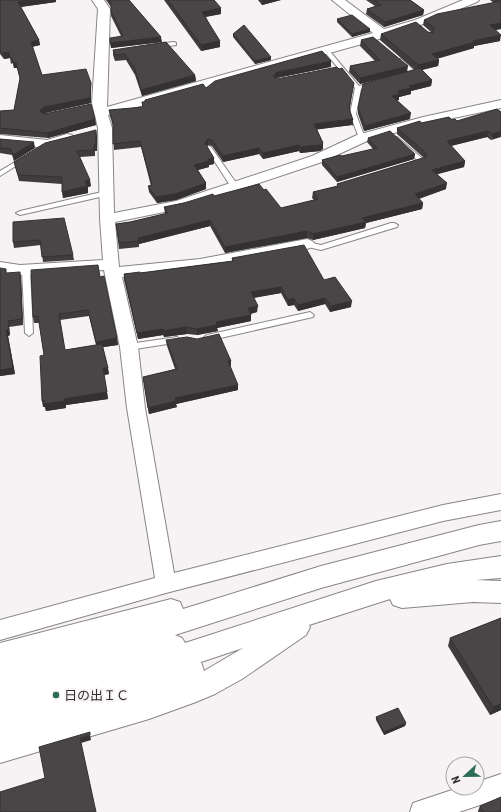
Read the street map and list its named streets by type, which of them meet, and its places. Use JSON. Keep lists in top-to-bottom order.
{
  "places": ["日の出ＩＣ"],
  "north": "left"
}
